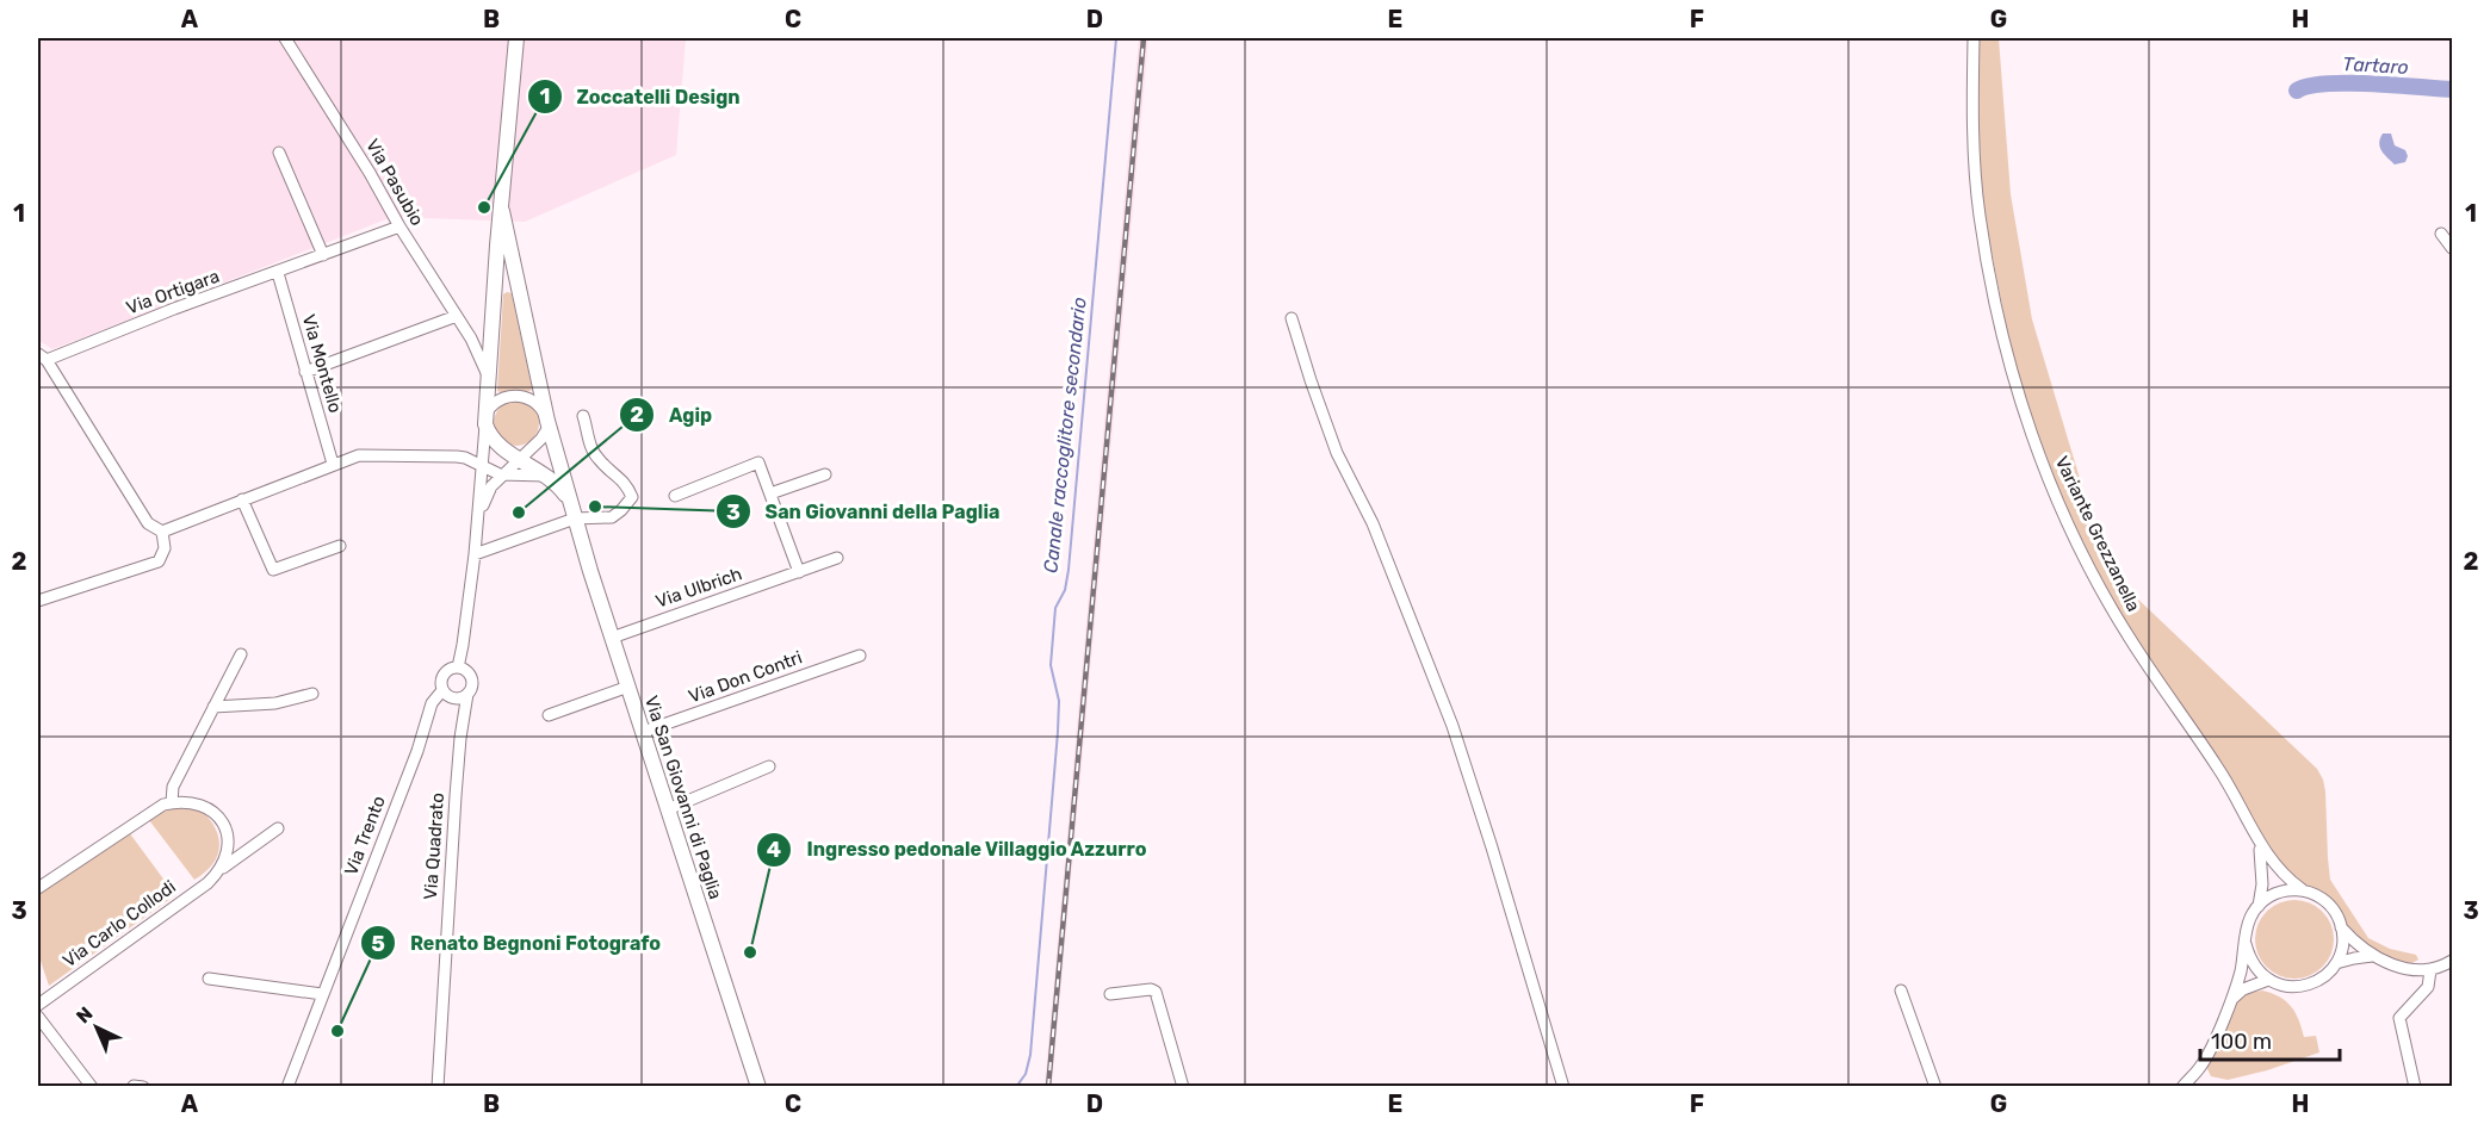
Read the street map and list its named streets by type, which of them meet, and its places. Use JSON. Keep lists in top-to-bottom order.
{
  "streets": {
    "main road": ["Via San Giovanni di Paglia"],
    "street": [
      "Via Pasubio",
      "Via Ortigara",
      "Via Montello",
      "Variante Grezzanella",
      "Via Ulbrich",
      "Via Don Contri",
      "Via Trento",
      "Via Quadrato",
      "Via Carlo Collodi"
    ]
  },
  "crossings": [
    ["Via Pasubio", "Via Ortigara"],
    ["Via Ortigara", "Via Montello"],
    ["Via Ulbrich", "Via San Giovanni di Paglia"],
    ["Via Don Contri", "Via San Giovanni di Paglia"],
    ["Via Trento", "Via Quadrato"]
  ],
  "water": ["Tartaro", "Canale raccoglitore secondario"],
  "places": [
    "Zoccatelli Design",
    "San Giovanni della Paglia",
    "Agip",
    "Ingresso pedonale Villaggio Azzurro",
    "Renato Begnoni Fotografo"
  ],
  "scale_bar": "100 m",
  "north": "top left",
  "grid": {
    "columns": [
      "A",
      "B",
      "C",
      "D",
      "E",
      "F",
      "G",
      "H"
    ],
    "rows": ["1", "2", "3"]
  }
}
